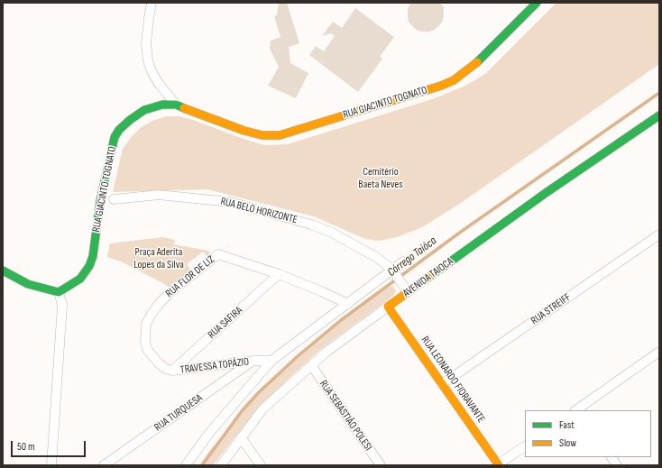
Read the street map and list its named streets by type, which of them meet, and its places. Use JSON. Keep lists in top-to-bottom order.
{
  "streets": {
    "street": [
      "RUA GIACINTO TOGNATO",
      "RUA BELO HORIZONTE",
      "RUA FLOR DE LIZ",
      "AVENIDA TAIOCA",
      "RUA STREIFF",
      "RUA SAFIRA",
      "TRAVESSA TOPÁZIO",
      "RUA LEONARDO FIORAVANTE",
      "RUA TURQUESA",
      "RUA SEBASTIÃO POLESI"
    ]
  },
  "crossings": [
    ["RUA FLOR DE LIZ", "RUA SAFIRA"],
    ["RUA FLOR DE LIZ", "TRAVESSA TOPÁZIO"],
    ["AVENIDA TAIOCA", "RUA LEONARDO FIORAVANTE"],
    ["AVENIDA TAIOCA", "RUA SEBASTIÃO POLESI"],
    ["RUA STREIFF", "RUA LEONARDO FIORAVANTE"],
    ["RUA SAFIRA", "TRAVESSA TOPÁZIO"],
    ["TRAVESSA TOPÁZIO", "RUA TURQUESA"]
  ],
  "water": ["Córrego Taióca"],
  "parks": ["Cemitério Baeta Neves", "Praça Aderita Lopes da Silva"],
  "legend": ["Fast", "Slow"],
  "scale_bar": "50 m"
}
